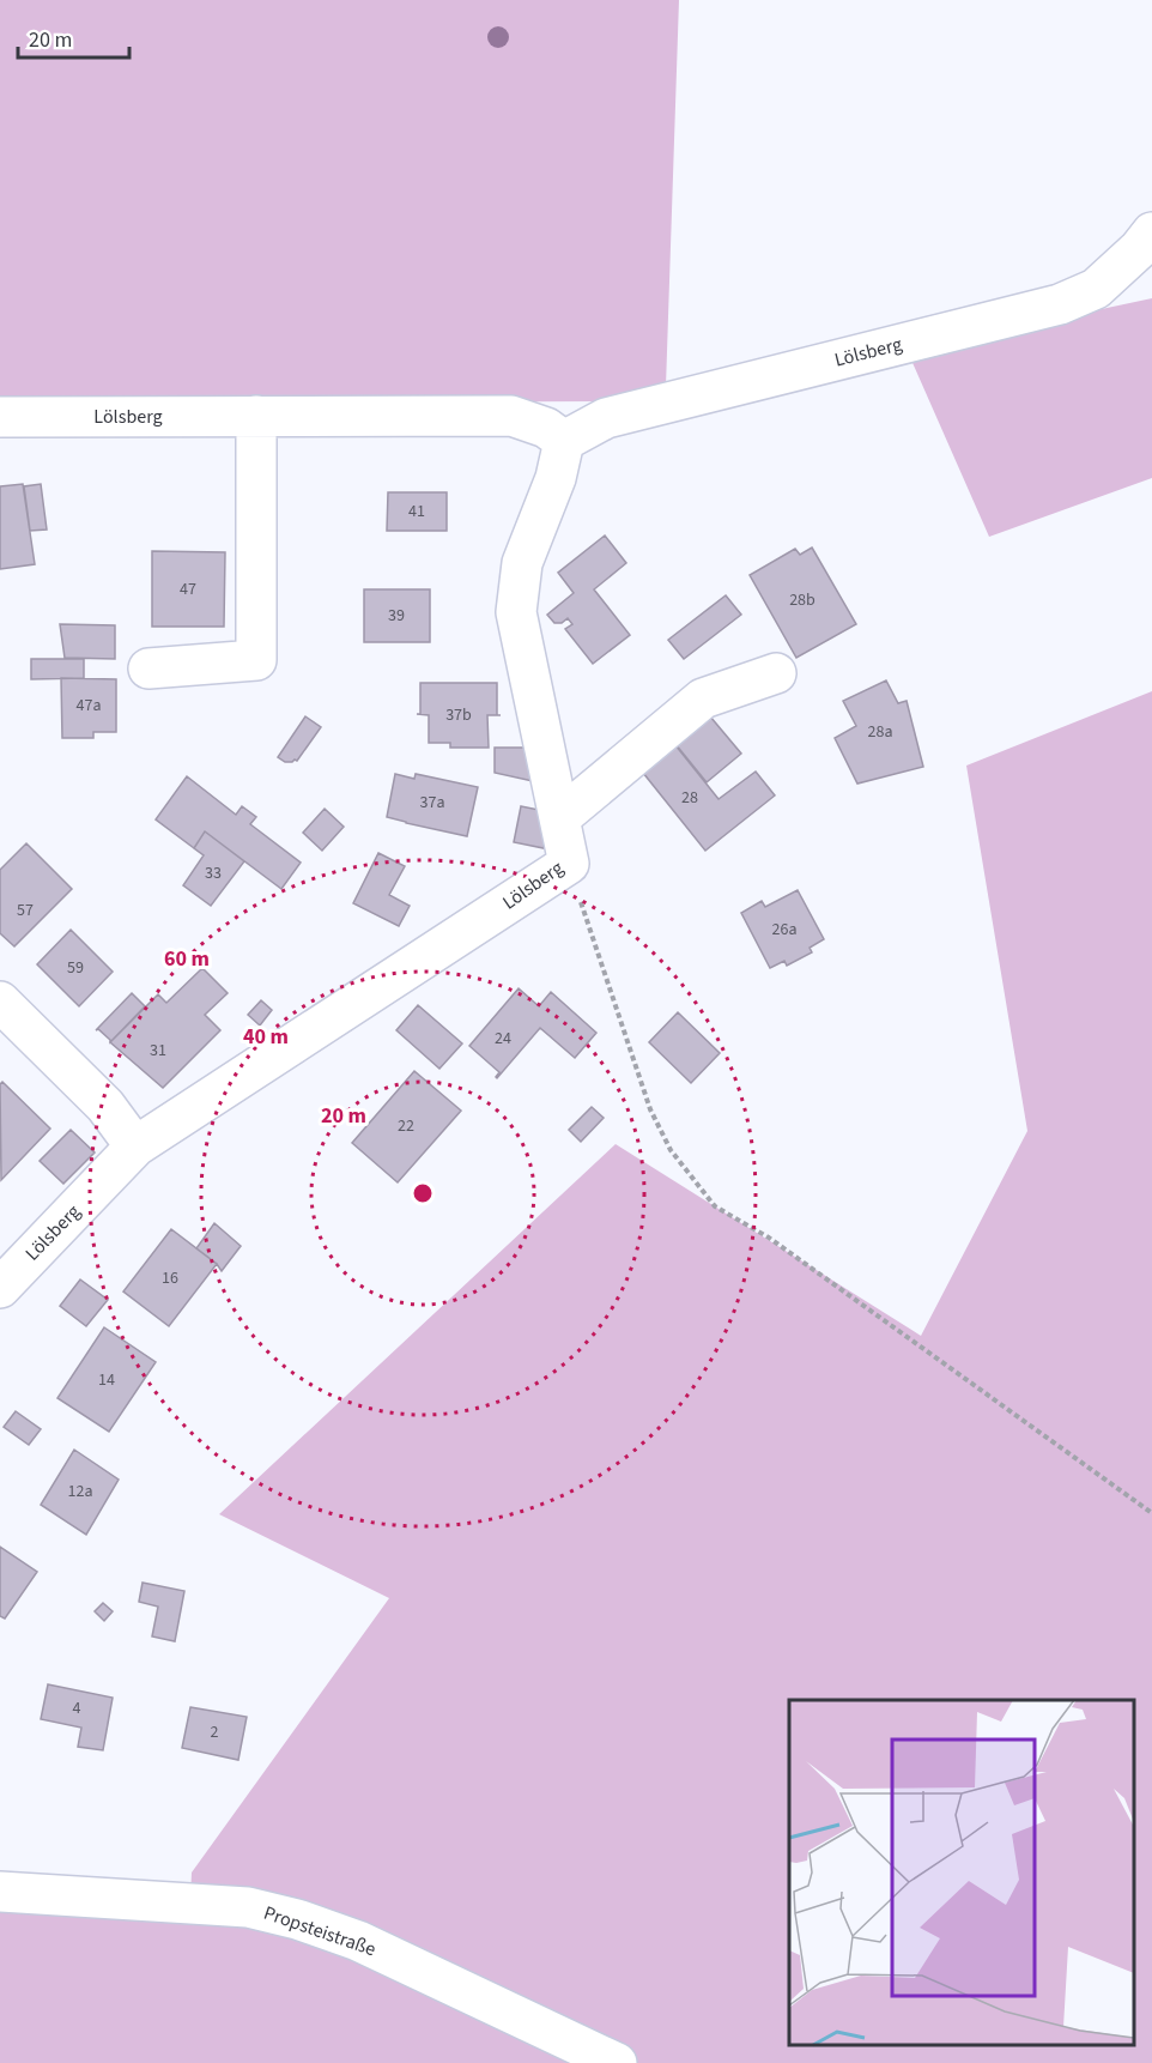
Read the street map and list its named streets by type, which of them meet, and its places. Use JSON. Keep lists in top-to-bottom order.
{
  "streets": {
    "street": ["Lölsberg", "Propsteistraße"]
  },
  "house_numbers": [
    "41",
    "47",
    "28b",
    "39",
    "47a",
    "37b",
    "28a",
    "28",
    "37a",
    "33",
    "57",
    "26a",
    "59",
    "24",
    "31",
    "22",
    "16",
    "14",
    "12a",
    "4",
    "2"
  ],
  "scale_bar": "20 m",
  "rings": ["60 m", "40 m", "20 m"]
}
